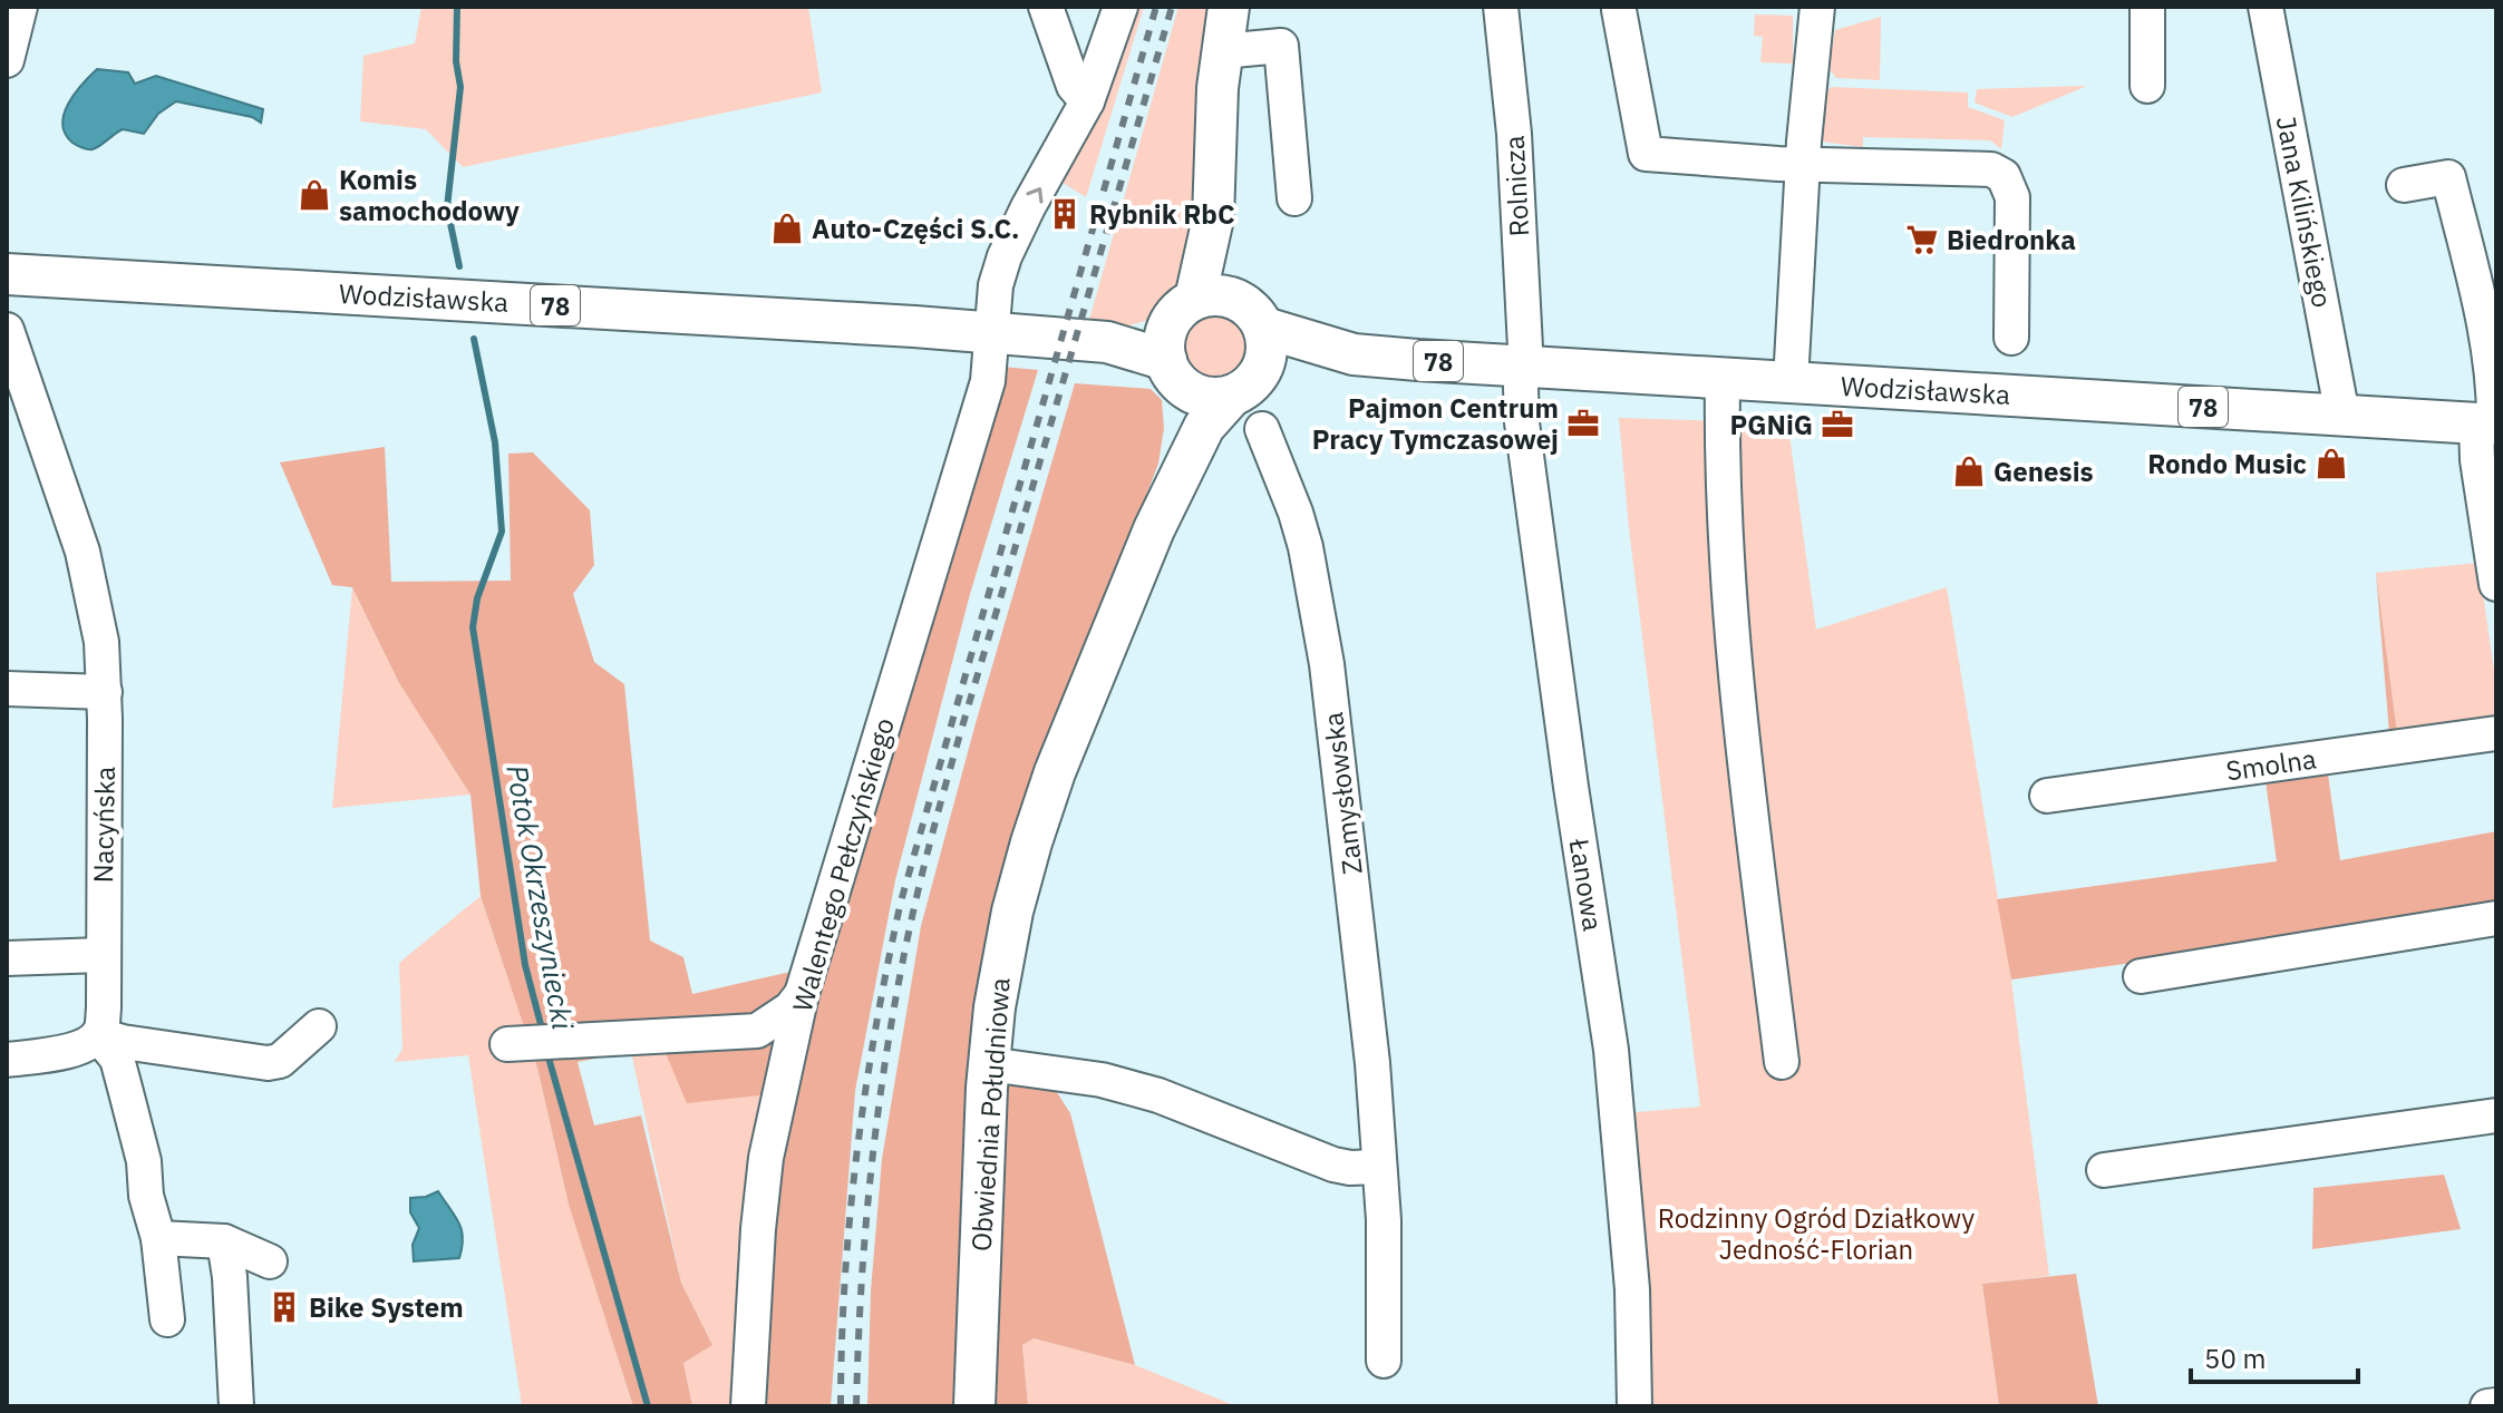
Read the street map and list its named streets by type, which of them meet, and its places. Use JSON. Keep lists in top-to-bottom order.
{
  "streets": {
    "main road": ["Wodzisławska", "78", "Obwiednia Południowa"],
    "street": [
      "Rolnicza",
      "Jana Kilińskiego",
      "Smolna",
      "Zamysłowska",
      "Nacyńska",
      "Walentego Pełczyńskiego",
      "Łanowa"
    ]
  },
  "crossings": [
    ["Rolnicza", "Wodzisławska"],
    ["Rolnicza", "Łanowa"],
    ["Jana Kilińskiego", "Wodzisławska"],
    ["Wodzisławska", "78"],
    ["Wodzisławska", "Walentego Pełczyńskiego"],
    ["Wodzisławska", "Łanowa"],
    ["Wodzisławska", "Obwiednia Południowa"],
    ["78", "Obwiednia Południowa"]
  ],
  "water": ["Potok Okrzeszyniecki"],
  "parks": ["Rodzinny Ogród Działkowy Jedność-Florian"],
  "places": {
    "shop": [
      "Komis samochodowy",
      "Auto-Części S.C.",
      "Rondo Music",
      "Genesis"
    ],
    "building": ["Rybnik RbC", "Bike System"],
    "supermarket": ["Biedronka"],
    "office": ["Pajmon Centrum Pracy Tymczasowej", "PGNiG"]
  },
  "scale_bar": "50 m"
}
